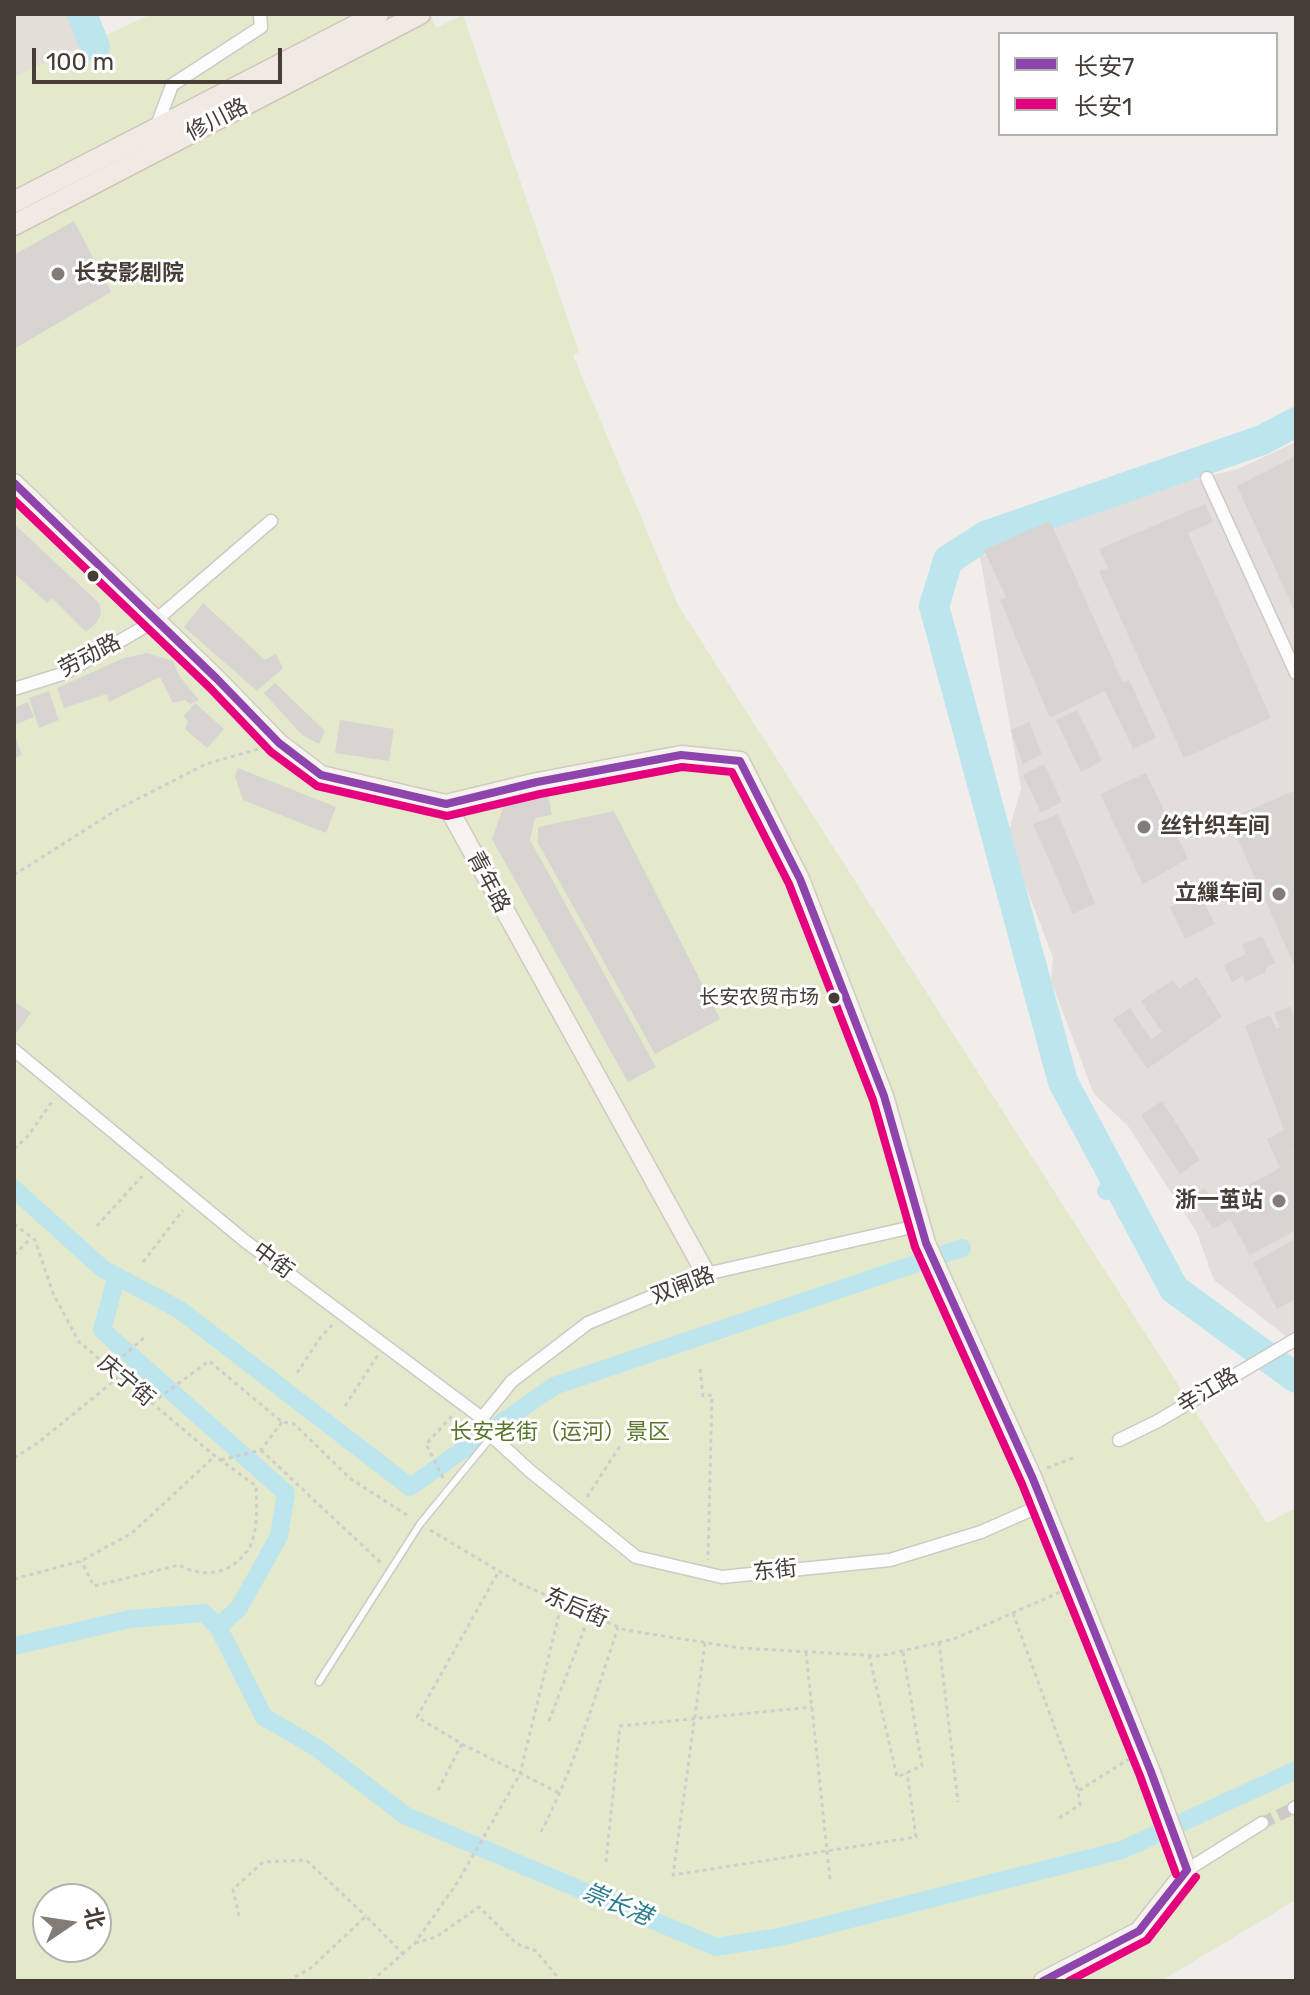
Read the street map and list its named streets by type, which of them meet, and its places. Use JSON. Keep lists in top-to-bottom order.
{
  "streets": {
    "main road": ["修川路"],
    "street": [
      "劳动路",
      "青年路",
      "中街",
      "双闸路",
      "辛江路",
      "东街"
    ],
    "path": ["庆宁街", "东后街"]
  },
  "crossings": [
    ["青年路", "双闸路"],
    ["中街", "双闸路"],
    ["中街", "东街"],
    ["庆宁街", "东后街"]
  ],
  "water": ["崇长港"],
  "parks": ["长安老街（运河）景区"],
  "places": [
    "长安影剧院",
    "丝针织车间",
    "立繅车间",
    "长安农贸市场",
    "浙一茧站"
  ],
  "lines": ["transit line 长安7", "transit line 长安1"],
  "legend": ["长安7", "长安1"],
  "scale_bar": "100 m",
  "north": "right"
}
